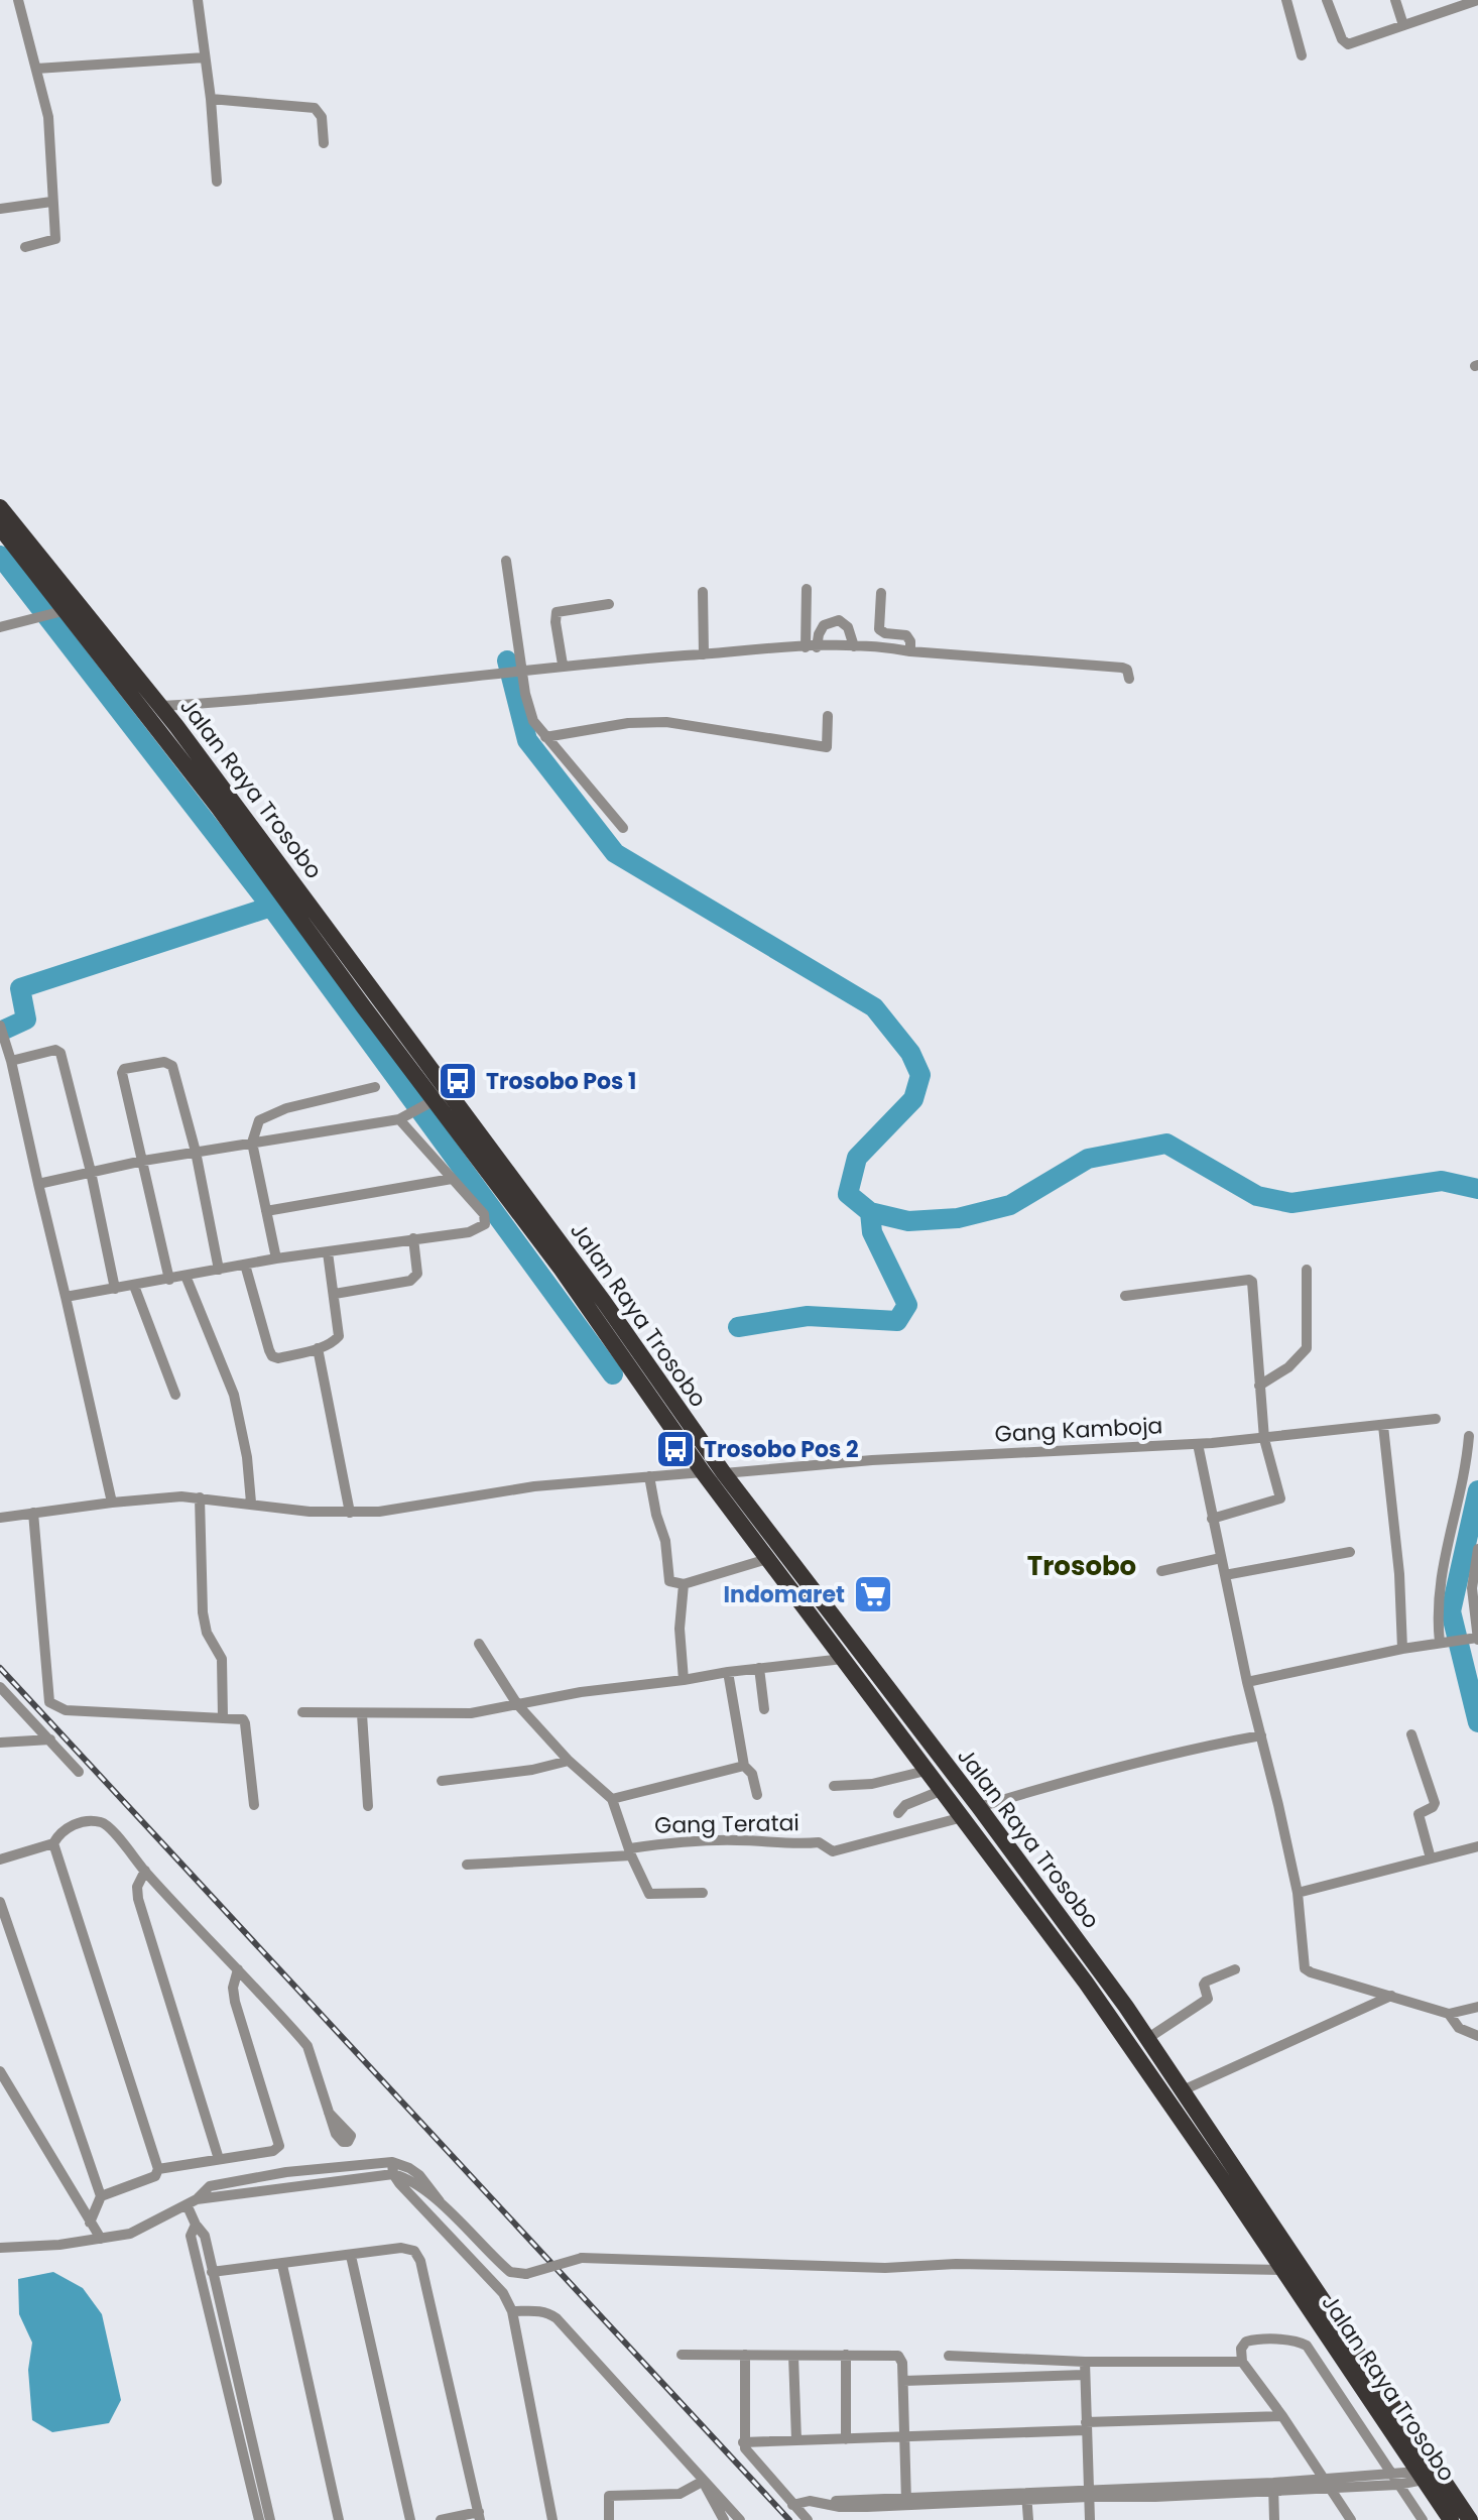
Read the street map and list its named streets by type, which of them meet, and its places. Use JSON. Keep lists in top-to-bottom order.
{
  "streets": {
    "highway": ["Jalan Raya Trosobo"],
    "street": ["Gang Kamboja", "Gang Teratai"]
  },
  "crossings": [
    ["Jalan Raya Trosobo", "Gang Kamboja"],
    ["Jalan Raya Trosobo", "Gang Teratai"]
  ],
  "districts": ["Trosobo"],
  "places": {
    "bus stop": ["Trosobo Pos 1", "Trosobo Pos 2"],
    "supermarket": ["Indomaret"]
  }
}
